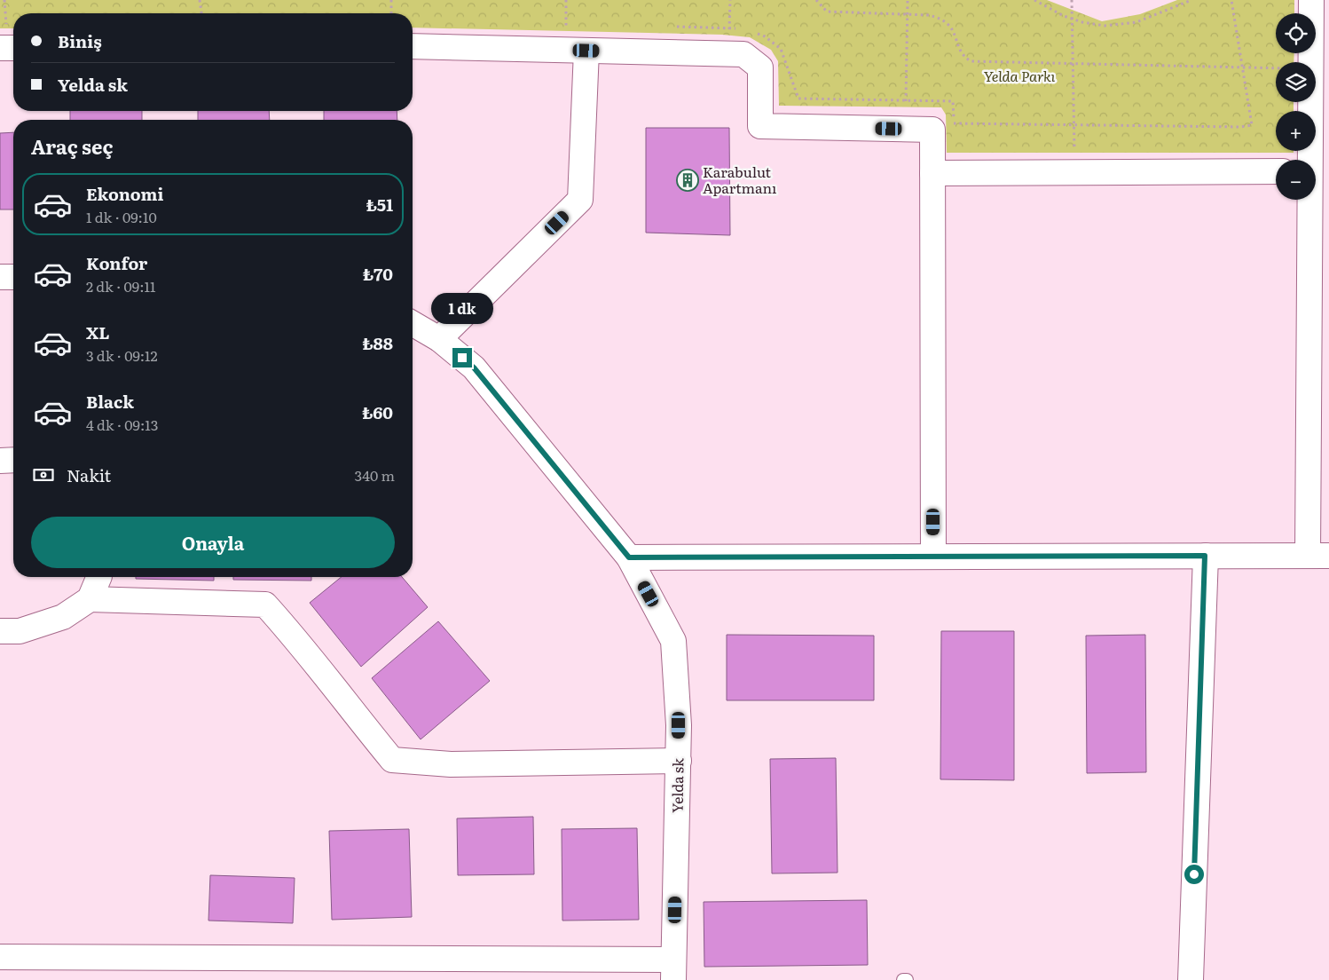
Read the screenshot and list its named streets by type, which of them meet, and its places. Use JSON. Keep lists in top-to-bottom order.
{
  "streets": {
    "street": ["Yelda sk"]
  },
  "parks": ["Yelda Parkı"],
  "places": {
    "building": ["Karabulut Apartmanı"]
  },
  "page": {
    "map_buttons": ["+", "−"],
    "banner": ["Biniş", "Yelda sk"],
    "heading": "Araç seç",
    "list": [
      {
        "name": "Ekonomi",
        "note": "1 dk · 09:10",
        "value": "₺51"
      },
      {
        "name": "Konfor",
        "note": "2 dk · 09:11",
        "value": "₺70"
      },
      {
        "name": "XL",
        "note": "3 dk · 09:12",
        "value": "₺88"
      },
      {
        "name": "Black",
        "note": "4 dk · 09:13",
        "value": "₺60"
      }
    ],
    "bubble": "1 dk",
    "pay": ["Nakit", "340 m"],
    "buttons": "Onayla"
  }
}
